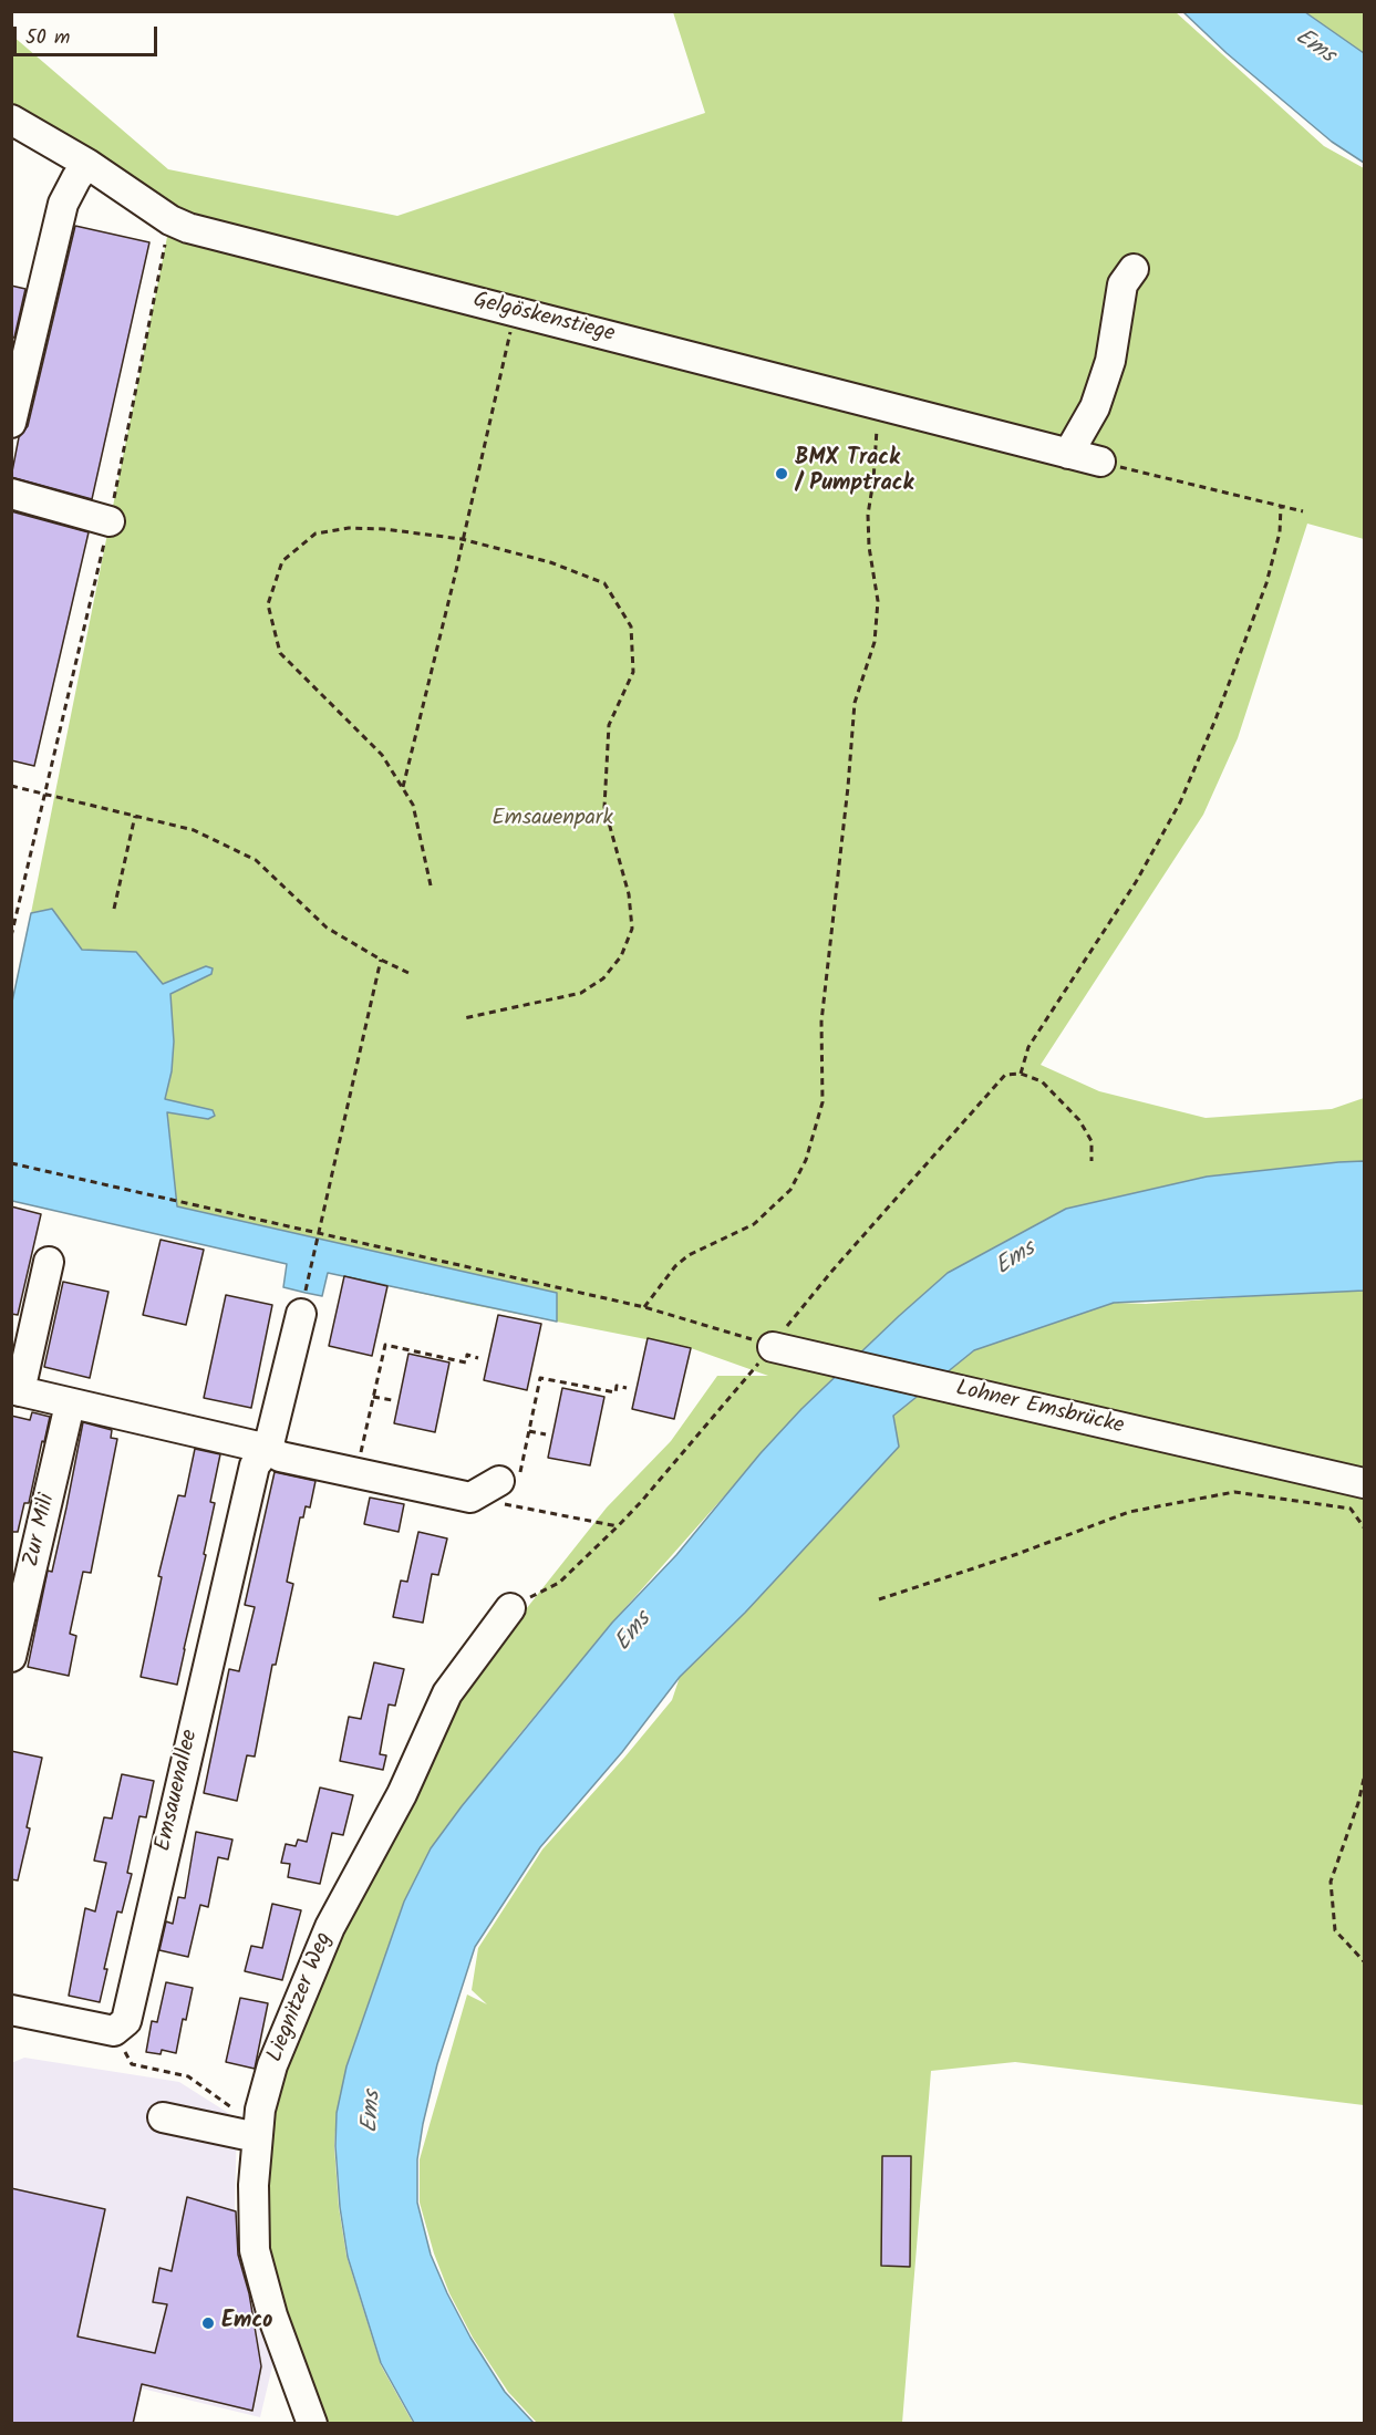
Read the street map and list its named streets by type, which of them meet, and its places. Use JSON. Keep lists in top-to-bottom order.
{
  "streets": {
    "street": [
      "Gelgöskenstiege",
      "Lohner Emsbrücke",
      "Zur Mili",
      "Emsauenallee",
      "Liegnitzer Weg"
    ]
  },
  "water": ["Ems"],
  "parks": ["Emsauenpark"],
  "places": ["BMX Track / Pumptrack", "Emco"],
  "scale_bar": "50 m"
}
